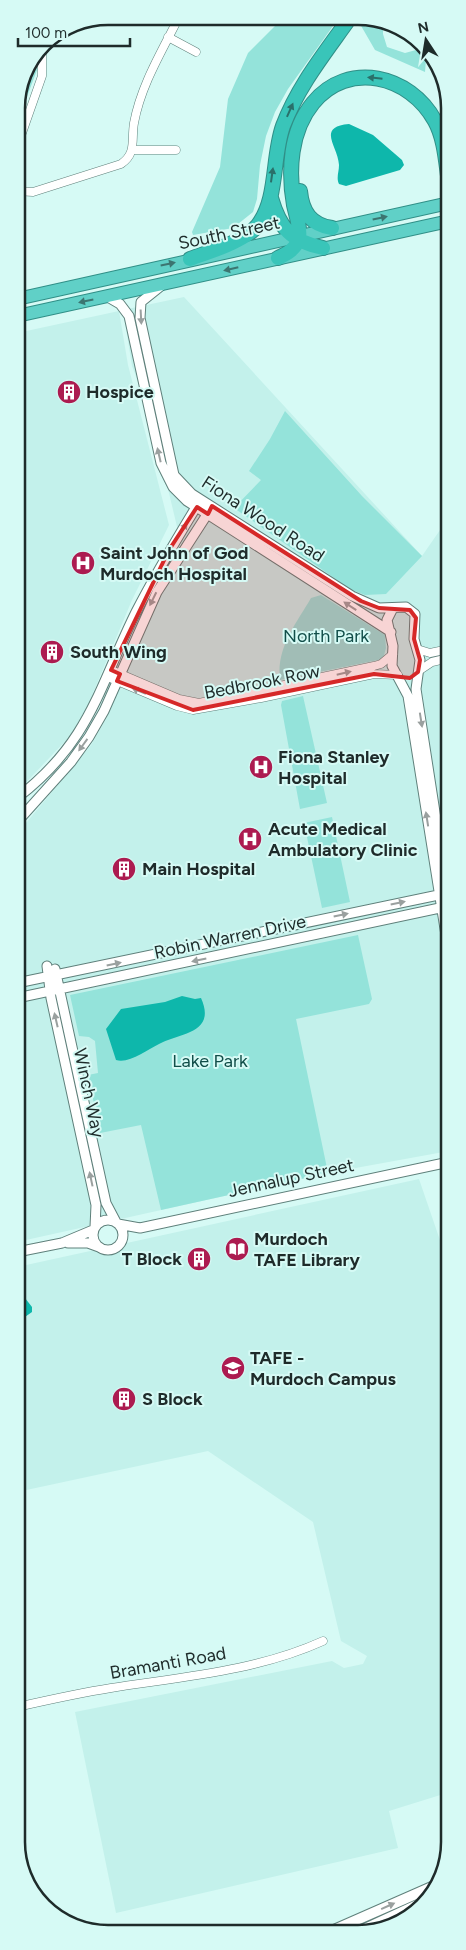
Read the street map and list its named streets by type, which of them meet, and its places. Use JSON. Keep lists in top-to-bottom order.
{
  "streets": {
    "highway": ["South Street"],
    "street": [
      "Fiona Wood Road",
      "Bedbrook Row",
      "Robin Warren Drive",
      "Winch Way",
      "Jennalup Street",
      "Bramanti Road"
    ]
  },
  "crossings": [
    ["South Street", "Fiona Wood Road"],
    ["Fiona Wood Road", "Bedbrook Row"],
    ["Robin Warren Drive", "Winch Way"],
    ["Winch Way", "Jennalup Street"]
  ],
  "parks": ["North Park", "Lake Park"],
  "places": {
    "building": [
      "Hospice",
      "South Wing",
      "Main Hospital",
      "T Block",
      "S Block"
    ],
    "hospital": ["Saint John of God Murdoch Hospital", "Fiona Stanley Hospital", "Acute Medical Ambulatory Clinic"],
    "library": ["Murdoch TAFE Library"],
    "school or university": ["TAFE - Murdoch Campus"]
  },
  "scale_bar": "100 m",
  "north": "top"
}
